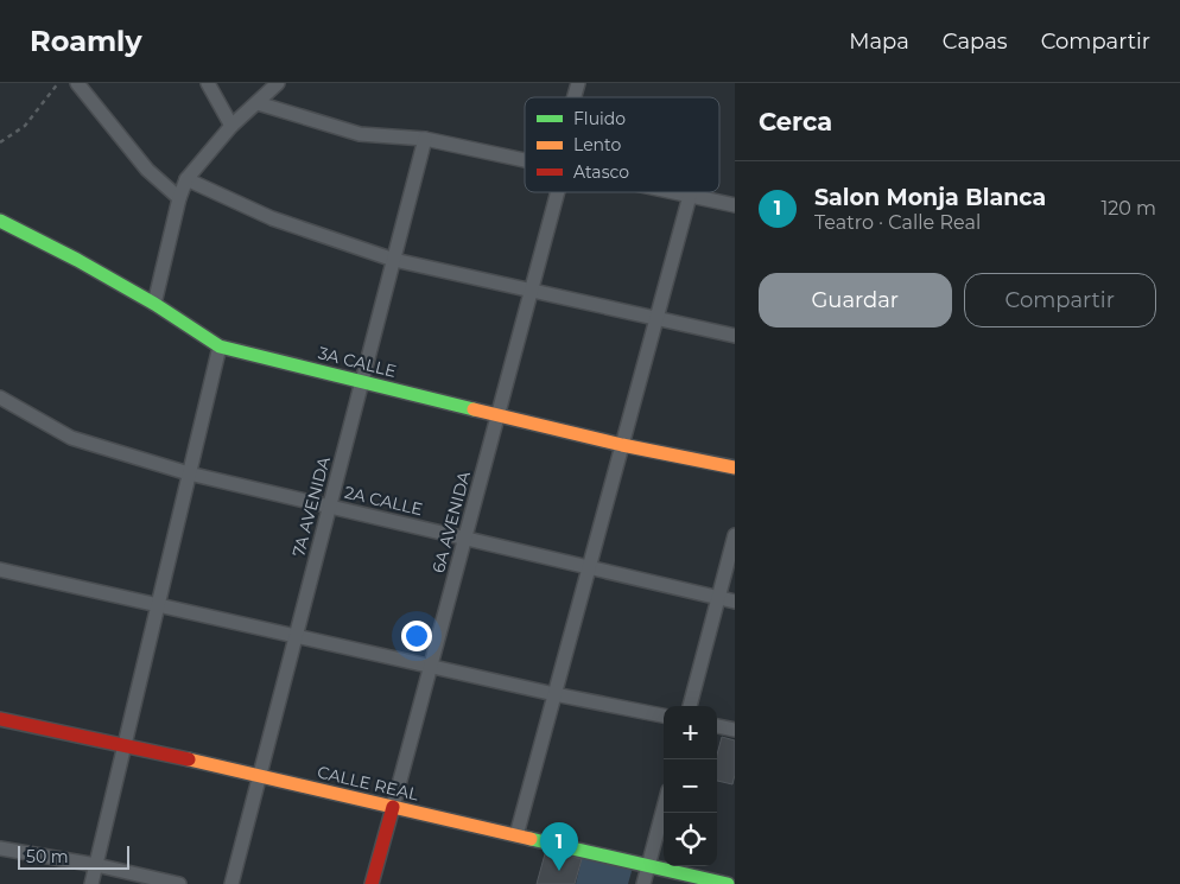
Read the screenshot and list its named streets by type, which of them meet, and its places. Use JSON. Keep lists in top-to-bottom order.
{
  "streets": {
    "street": [
      "3A CALLE",
      "2A CALLE",
      "7A AVENIDA",
      "6A AVENIDA",
      "CALLE REAL"
    ]
  },
  "crossings": [
    ["3A CALLE", "7A AVENIDA"],
    ["3A CALLE", "6A AVENIDA"],
    ["2A CALLE", "7A AVENIDA"],
    ["2A CALLE", "6A AVENIDA"],
    ["7A AVENIDA", "CALLE REAL"],
    ["6A AVENIDA", "CALLE REAL"]
  ],
  "legend": ["Fluido", "Lento", "Atasco"],
  "scale_bar": "50 m",
  "page": {
    "header": "Roamly",
    "nav": ["Mapa", "Capas", "Compartir"],
    "heading": "Cerca",
    "list": [
      {
        "mark": "1",
        "name": "Salon Monja Blanca",
        "note": "Teatro · Calle Real",
        "value": "120 m"
      }
    ],
    "buttons": ["Guardar", "Compartir"],
    "map_buttons": ["+", "−"],
    "pins": "1",
    "scale": "50 m"
  }
}
